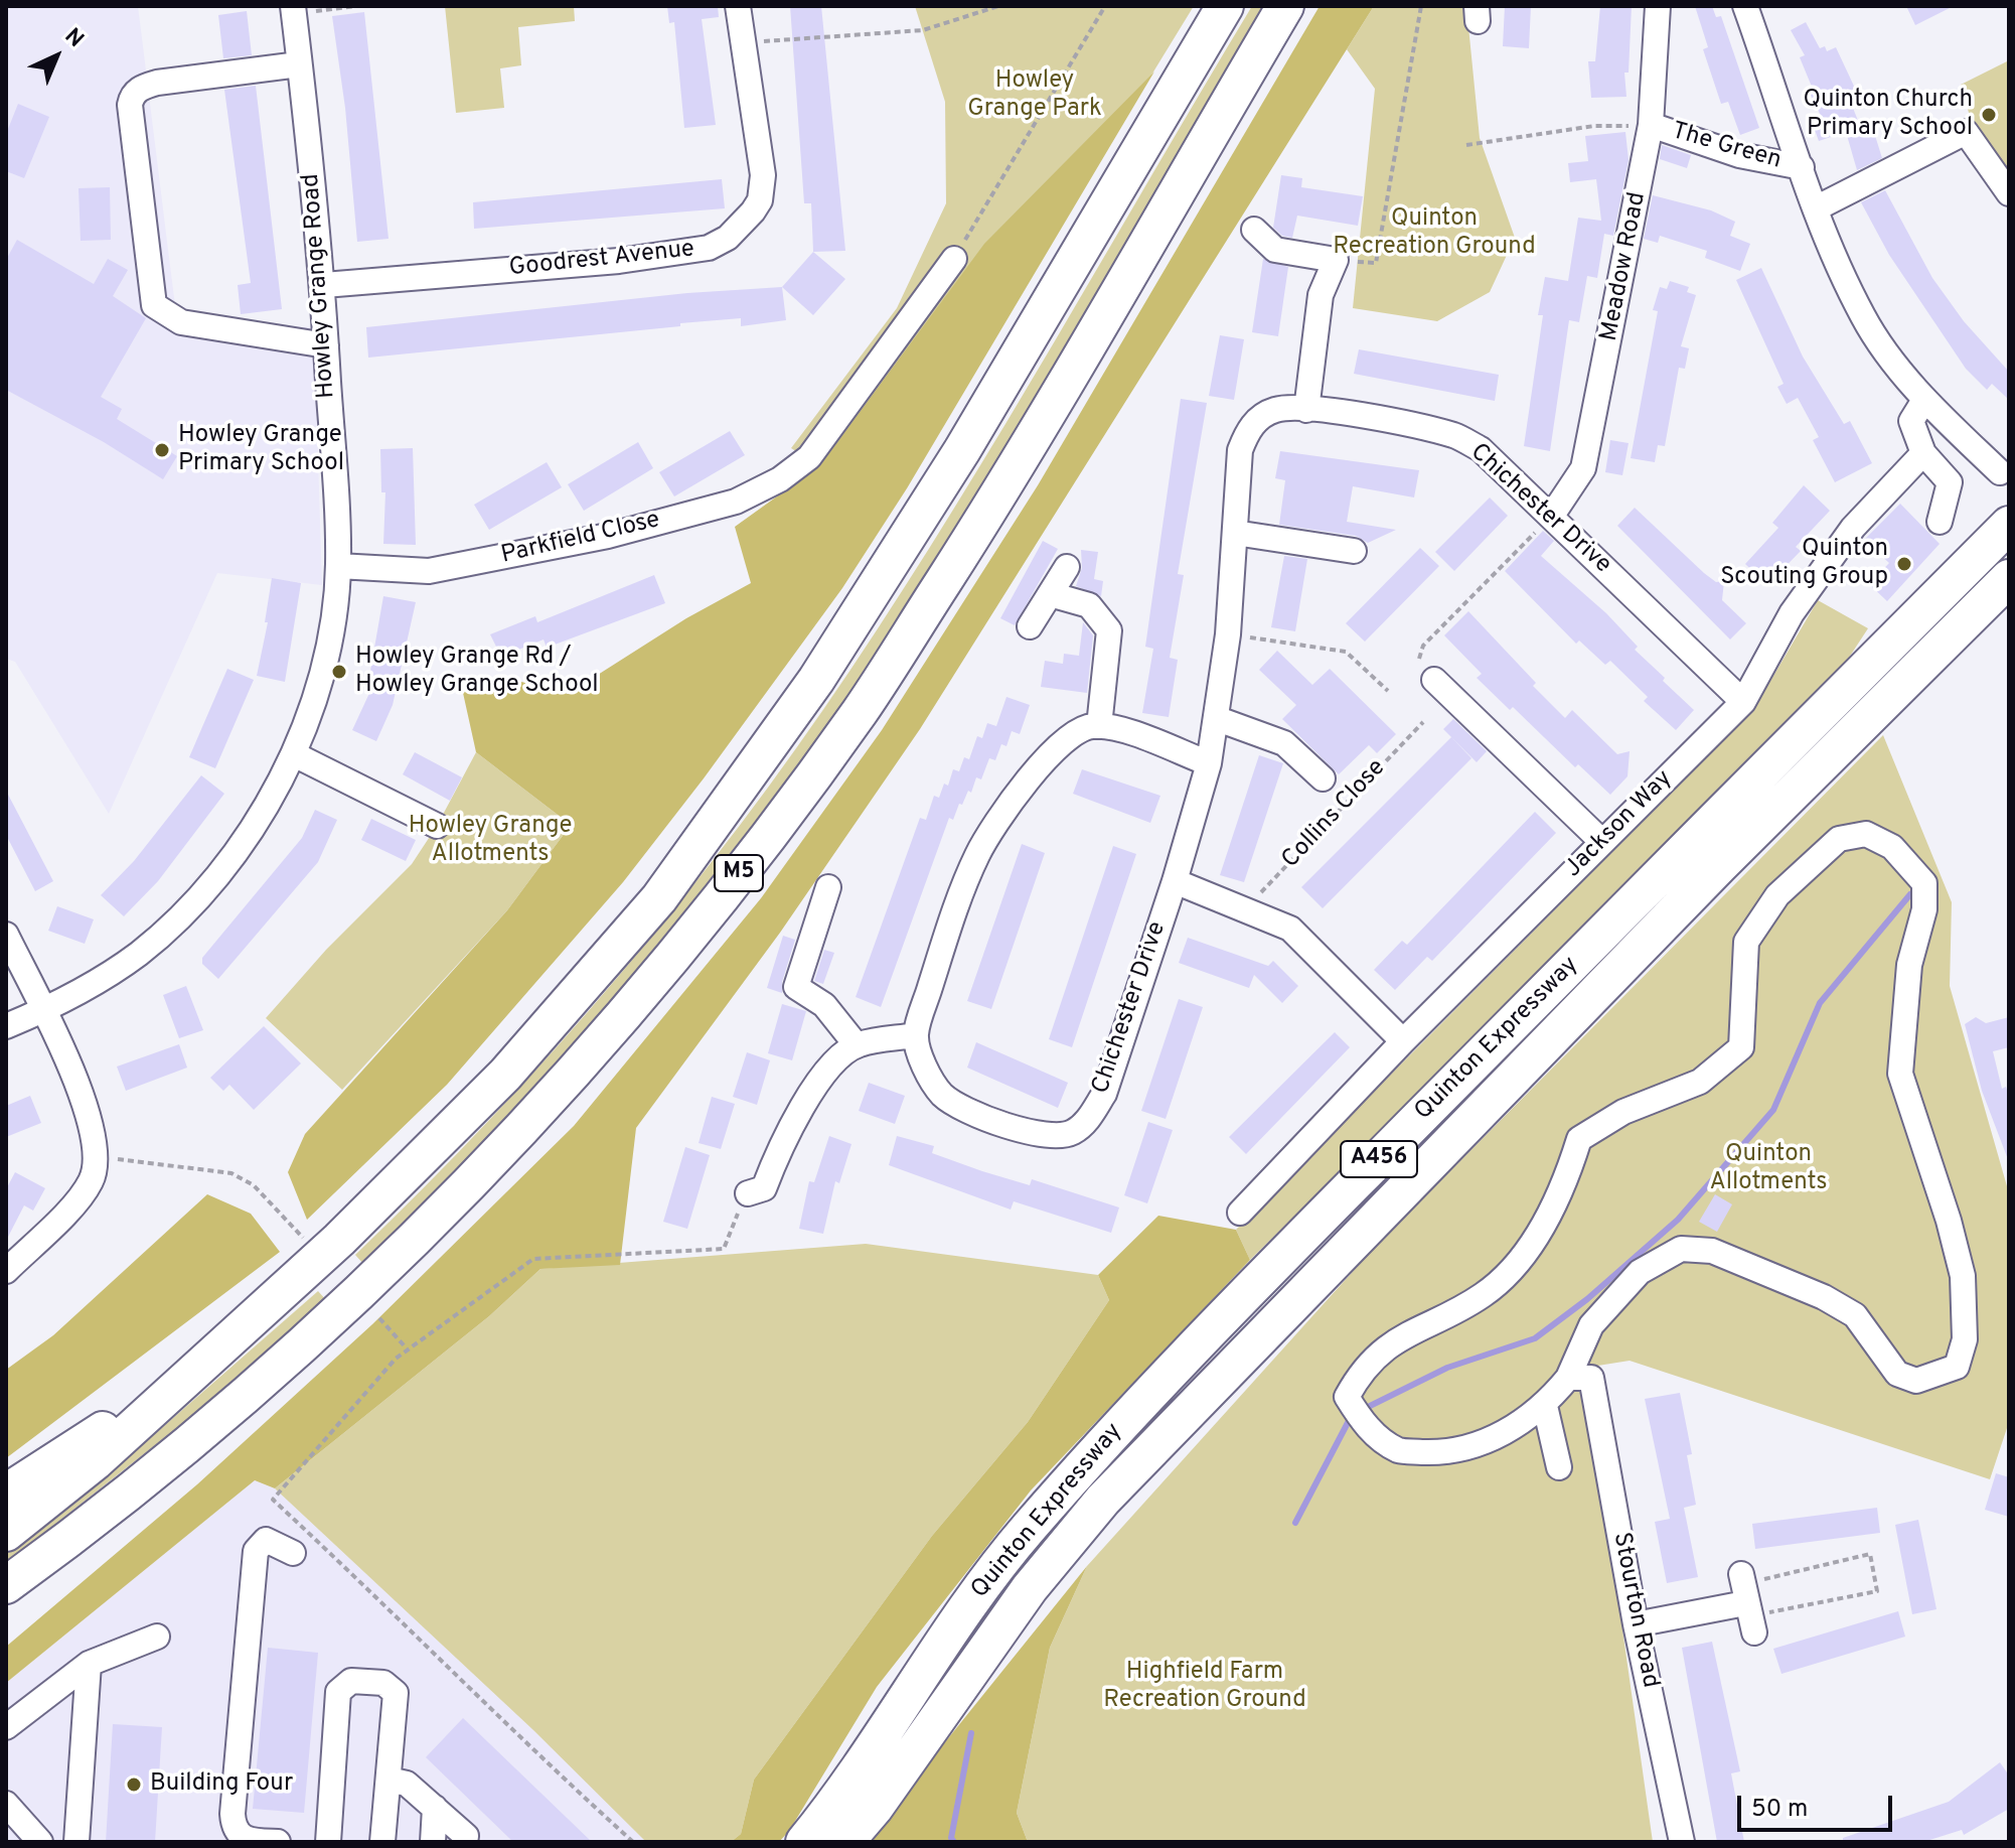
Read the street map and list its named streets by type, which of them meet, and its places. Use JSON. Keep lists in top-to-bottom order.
{
  "streets": {
    "highway": ["M5", "Quinton Expressway", "A456"],
    "street": [
      "The Green",
      "Goodrest Avenue",
      "Meadow Road",
      "Howley Grange Road",
      "Chichester Drive",
      "Parkfield Close",
      "Jackson Way",
      "Stourton Road"
    ],
    "path": ["Collins Close"]
  },
  "crossings": [
    ["The Green", "Meadow Road"],
    ["Goodrest Avenue", "Howley Grange Road"],
    ["Meadow Road", "Chichester Drive"],
    ["Howley Grange Road", "Parkfield Close"],
    ["Chichester Drive", "Jackson Way"]
  ],
  "parks": [
    "Howley Grange Park",
    "Quinton Recreation Ground",
    "Howley Grange Allotments",
    "Quinton Allotments",
    "Highfield Farm Recreation Ground"
  ],
  "places": [
    "Quinton Church Primary School",
    "Howley Grange Primary School",
    "Quinton Scouting Group",
    "Howley Grange Rd / Howley Grange School",
    "Building Four"
  ],
  "scale_bar": "50 m",
  "north": "top right"
}
